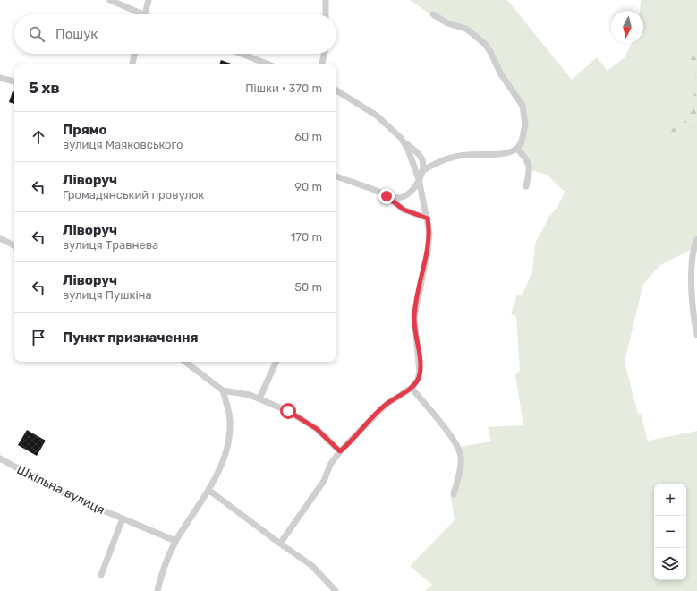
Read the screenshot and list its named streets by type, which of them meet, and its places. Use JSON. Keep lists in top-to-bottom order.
{
  "streets": {
    "street": ["Шкільна вулиця"]
  },
  "north": "bottom",
  "page": {
    "search": "Пошук",
    "heading": ["5 хв", "Пішки · 370 m"],
    "list": [
      ["Прямо", "вулиця Маяковського", "60 m"],
      ["Ліворуч", "Громадянський провулок", "90 m"],
      ["Ліворуч", "вулиця Травнева", "170 m"],
      ["Ліворуч", "вулиця Пушкіна", "50 m"],
      "Пункт призначення"
    ],
    "map_buttons": ["+", "−"]
  }
}
